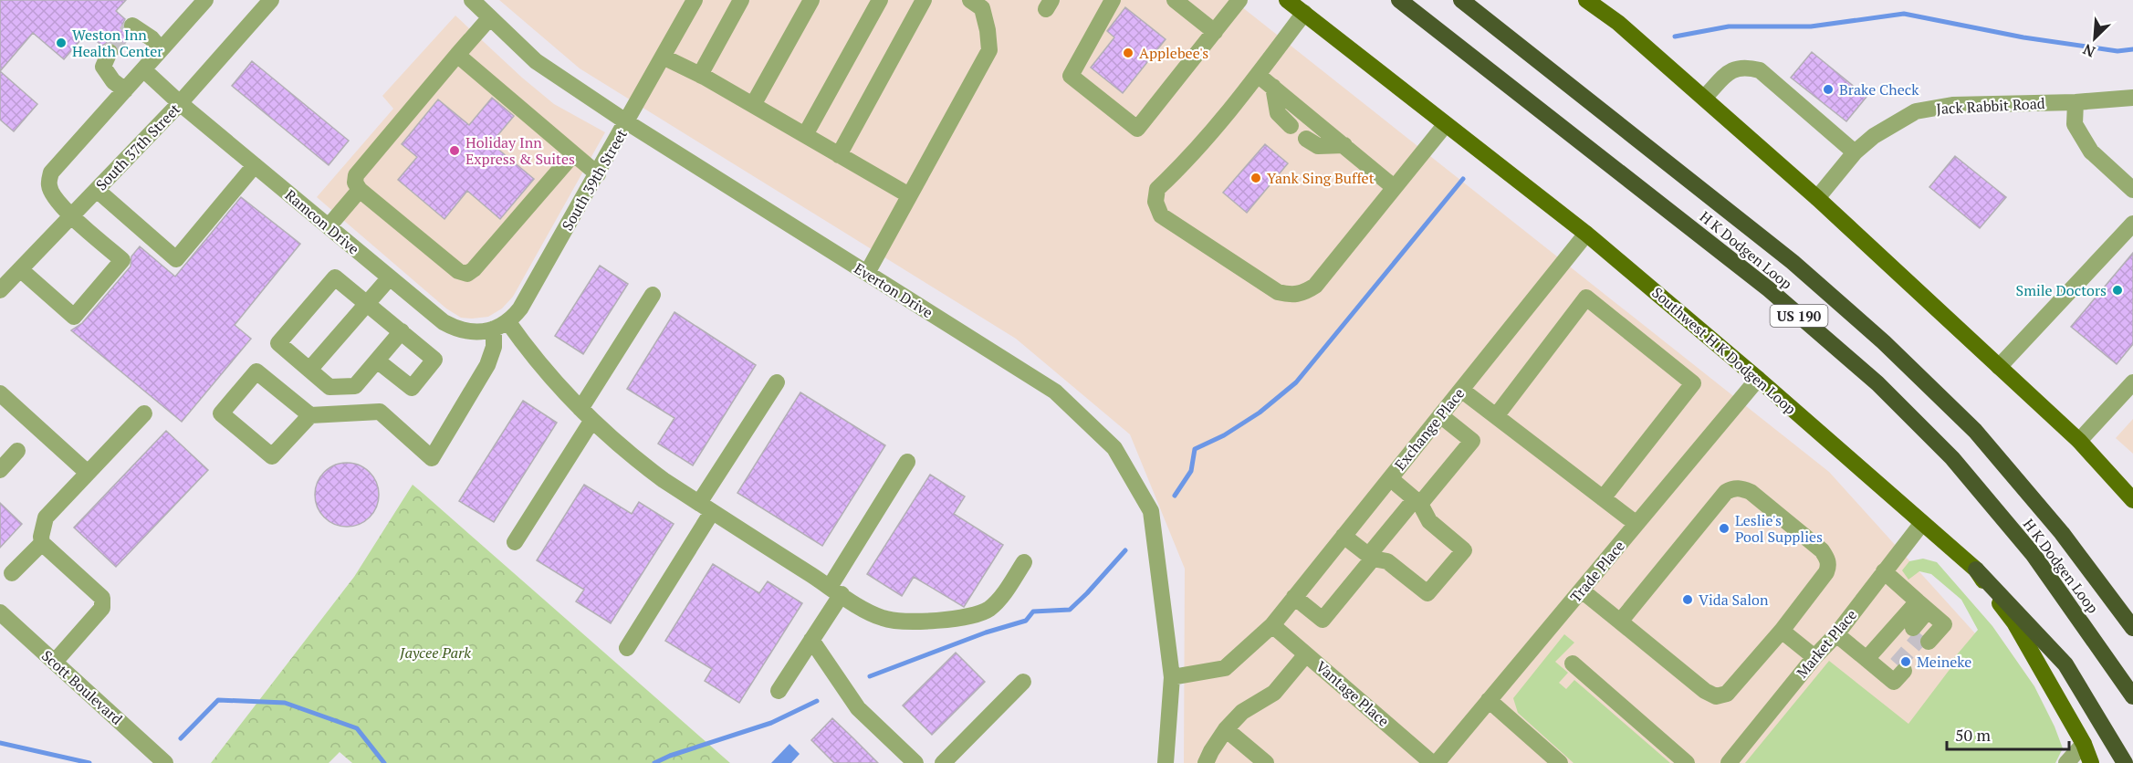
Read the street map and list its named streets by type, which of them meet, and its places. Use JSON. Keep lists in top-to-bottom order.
{
  "streets": {
    "highway": ["H K Dodgen Loop", "US 190"],
    "main road": ["Southwest H K Dodgen Loop"],
    "street": [
      "Jack Rabbit Road",
      "South 37th Street",
      "South 39th Street",
      "Ramcon Drive",
      "Everton Drive",
      "Exchange Place",
      "Trade Place",
      "Market Place",
      "Scott Boulevard",
      "Vantage Place"
    ]
  },
  "crossings": [
    ["South 37th Street", "Ramcon Drive"],
    ["South 39th Street", "Ramcon Drive"],
    ["South 39th Street", "Everton Drive"],
    ["Everton Drive", "Exchange Place"],
    ["Southwest H K Dodgen Loop", "Exchange Place"],
    ["Southwest H K Dodgen Loop", "Trade Place"],
    ["Southwest H K Dodgen Loop", "Market Place"],
    ["Exchange Place", "Vantage Place"]
  ],
  "parks": ["Jaycee Park"],
  "places": [
    "Weston Inn Health Center",
    "Applebee's",
    "Brake Check",
    "Holiday Inn Express & Suites",
    "Yank Sing Buffet",
    "Smile Doctors",
    "Leslie's Pool Supplies",
    "Vida Salon",
    "Meineke"
  ],
  "scale_bar": "50 m",
  "north": "bottom left"
}
